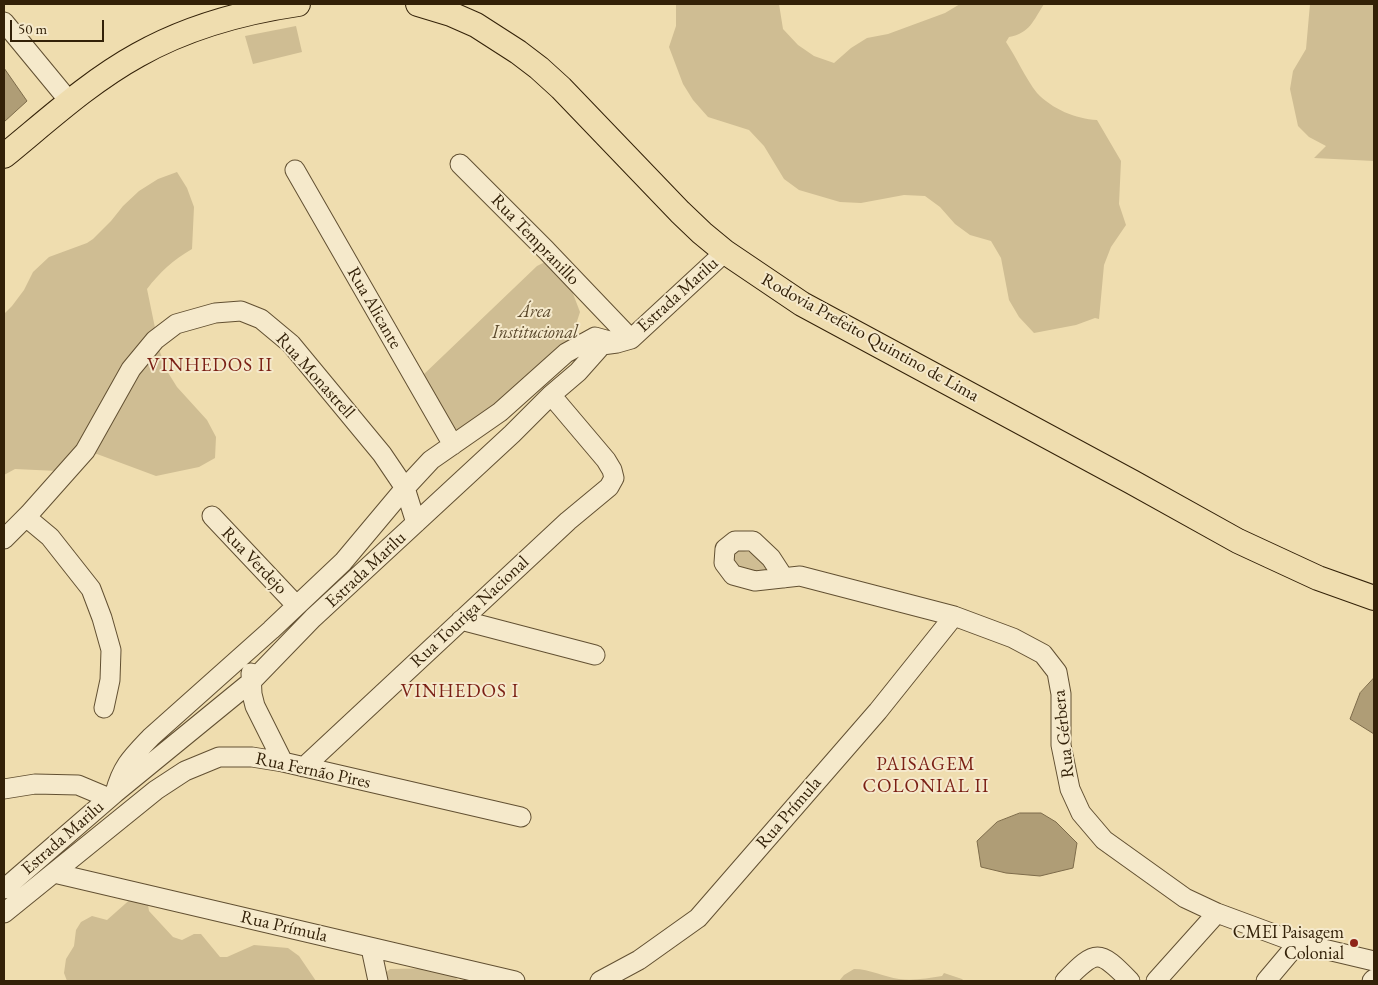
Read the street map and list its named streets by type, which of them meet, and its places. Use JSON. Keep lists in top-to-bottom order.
{
  "streets": {
    "main road": ["Rodovia Prefeito Quintino de Lima"],
    "street": [
      "Rua Tempranillo",
      "Estrada Marilu",
      "Rua Alicante",
      "Rua Monastrell",
      "Rua Verdejo",
      "Rua Touriga Nacional",
      "Rua Gérbera",
      "Rua Fernão Pires",
      "Rua Prímula"
    ]
  },
  "crossings": [
    ["Rua Tempranillo", "Estrada Marilu"],
    ["Estrada Marilu", "Rodovia Prefeito Quintino de Lima"],
    ["Estrada Marilu", "Rua Monastrell"],
    ["Estrada Marilu", "Rua Touriga Nacional"],
    ["Rua Touriga Nacional", "Rua Fernão Pires"],
    ["Rua Gérbera", "Rua Prímula"],
    ["Rua Fernão Pires", "Rua Prímula"]
  ],
  "districts": ["VINHEDOS II", "VINHEDOS I", "PAISAGEM COLONIAL II"],
  "parks": ["Área Institucional"],
  "places": ["CMEI Paisagem Colonial"],
  "scale_bar": "50 m"
}
